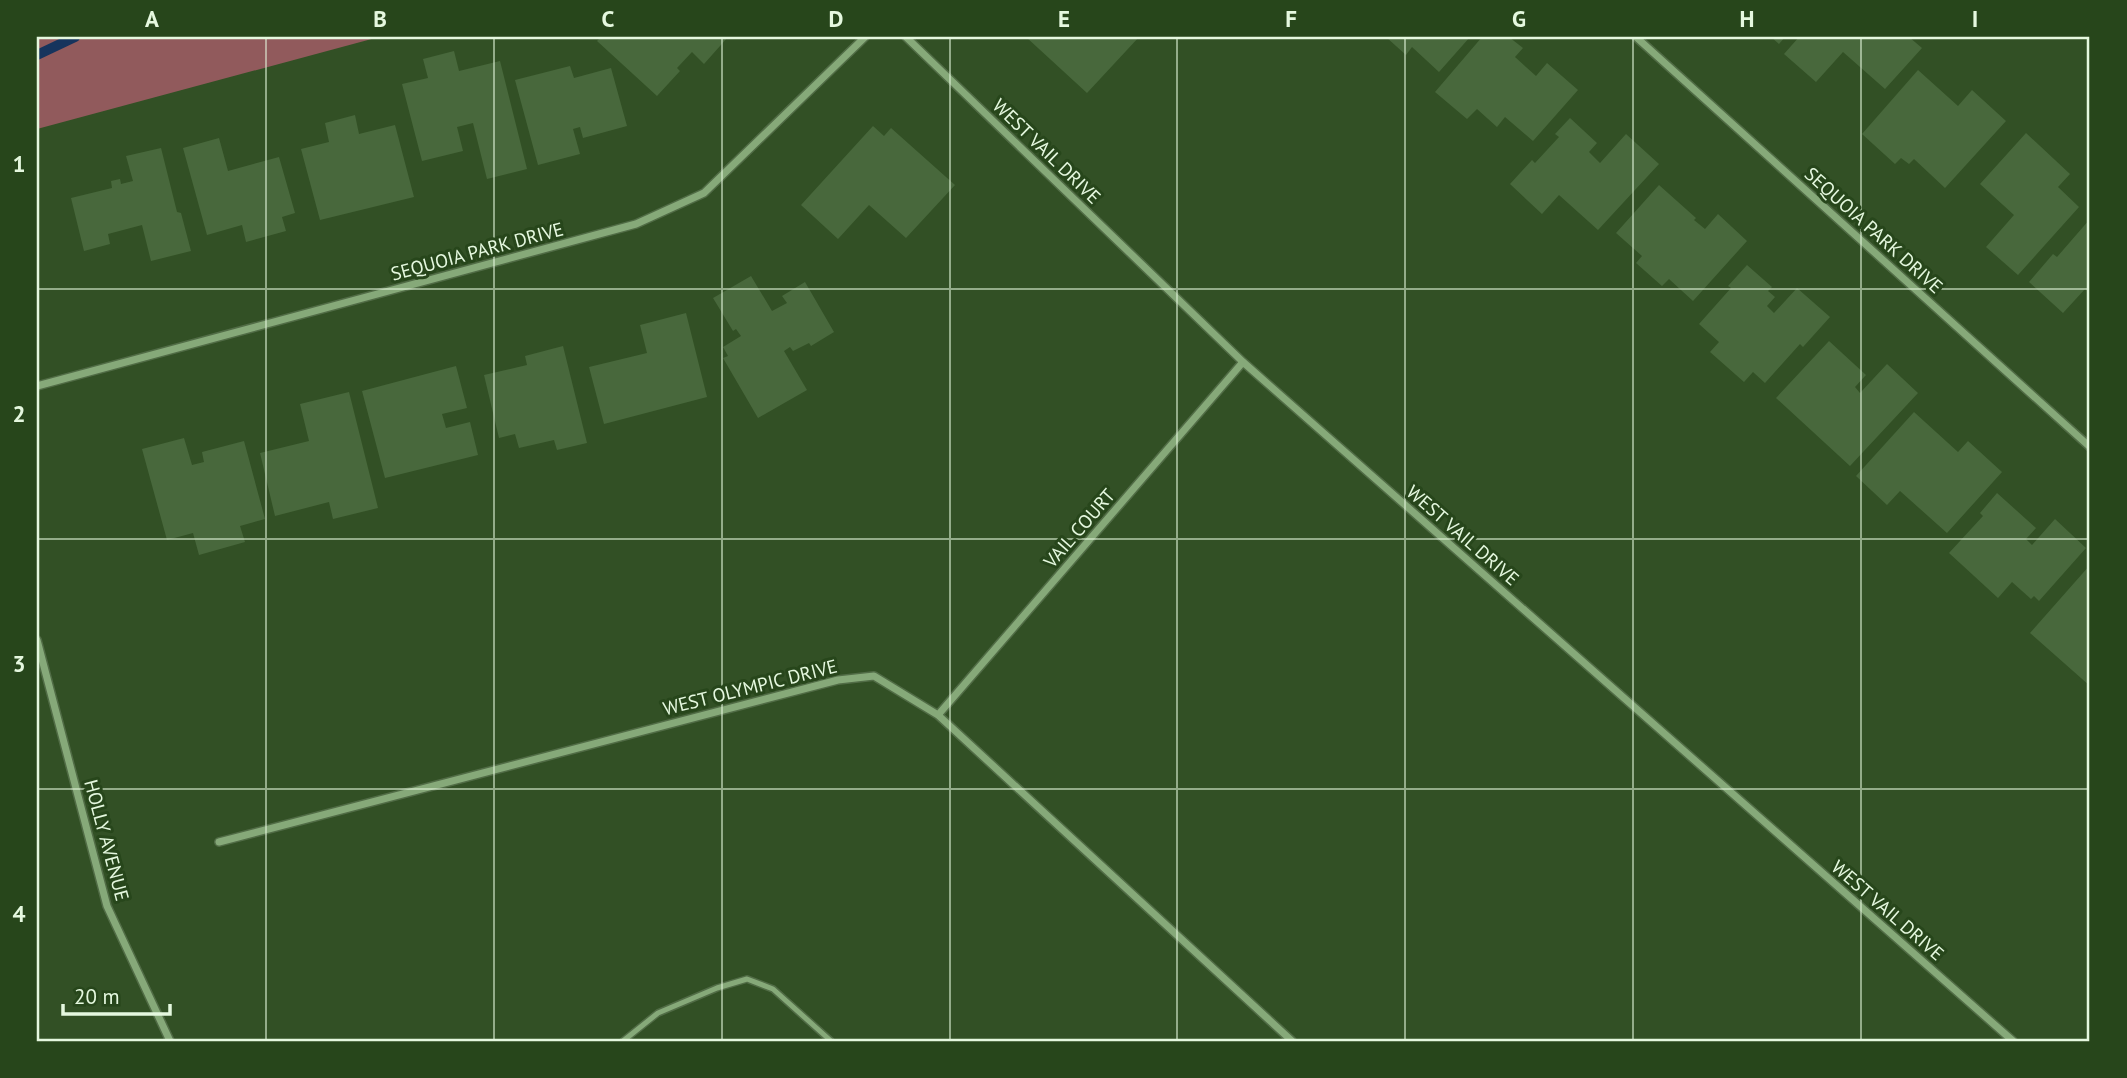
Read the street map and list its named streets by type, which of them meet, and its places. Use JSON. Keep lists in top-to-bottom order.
{
  "streets": {
    "street": [
      "WEST VAIL DRIVE",
      "SEQUOIA PARK DRIVE",
      "VAIL COURT",
      "WEST OLYMPIC DRIVE",
      "HOLLY AVENUE"
    ]
  },
  "crossings": [
    ["WEST VAIL DRIVE", "VAIL COURT"],
    ["VAIL COURT", "WEST OLYMPIC DRIVE"]
  ],
  "scale_bar": "20 m",
  "grid": {
    "columns": [
      "A",
      "B",
      "C",
      "D",
      "E",
      "F",
      "G",
      "H",
      "I"
    ],
    "rows": [
      "1",
      "2",
      "3",
      "4"
    ]
  }
}
